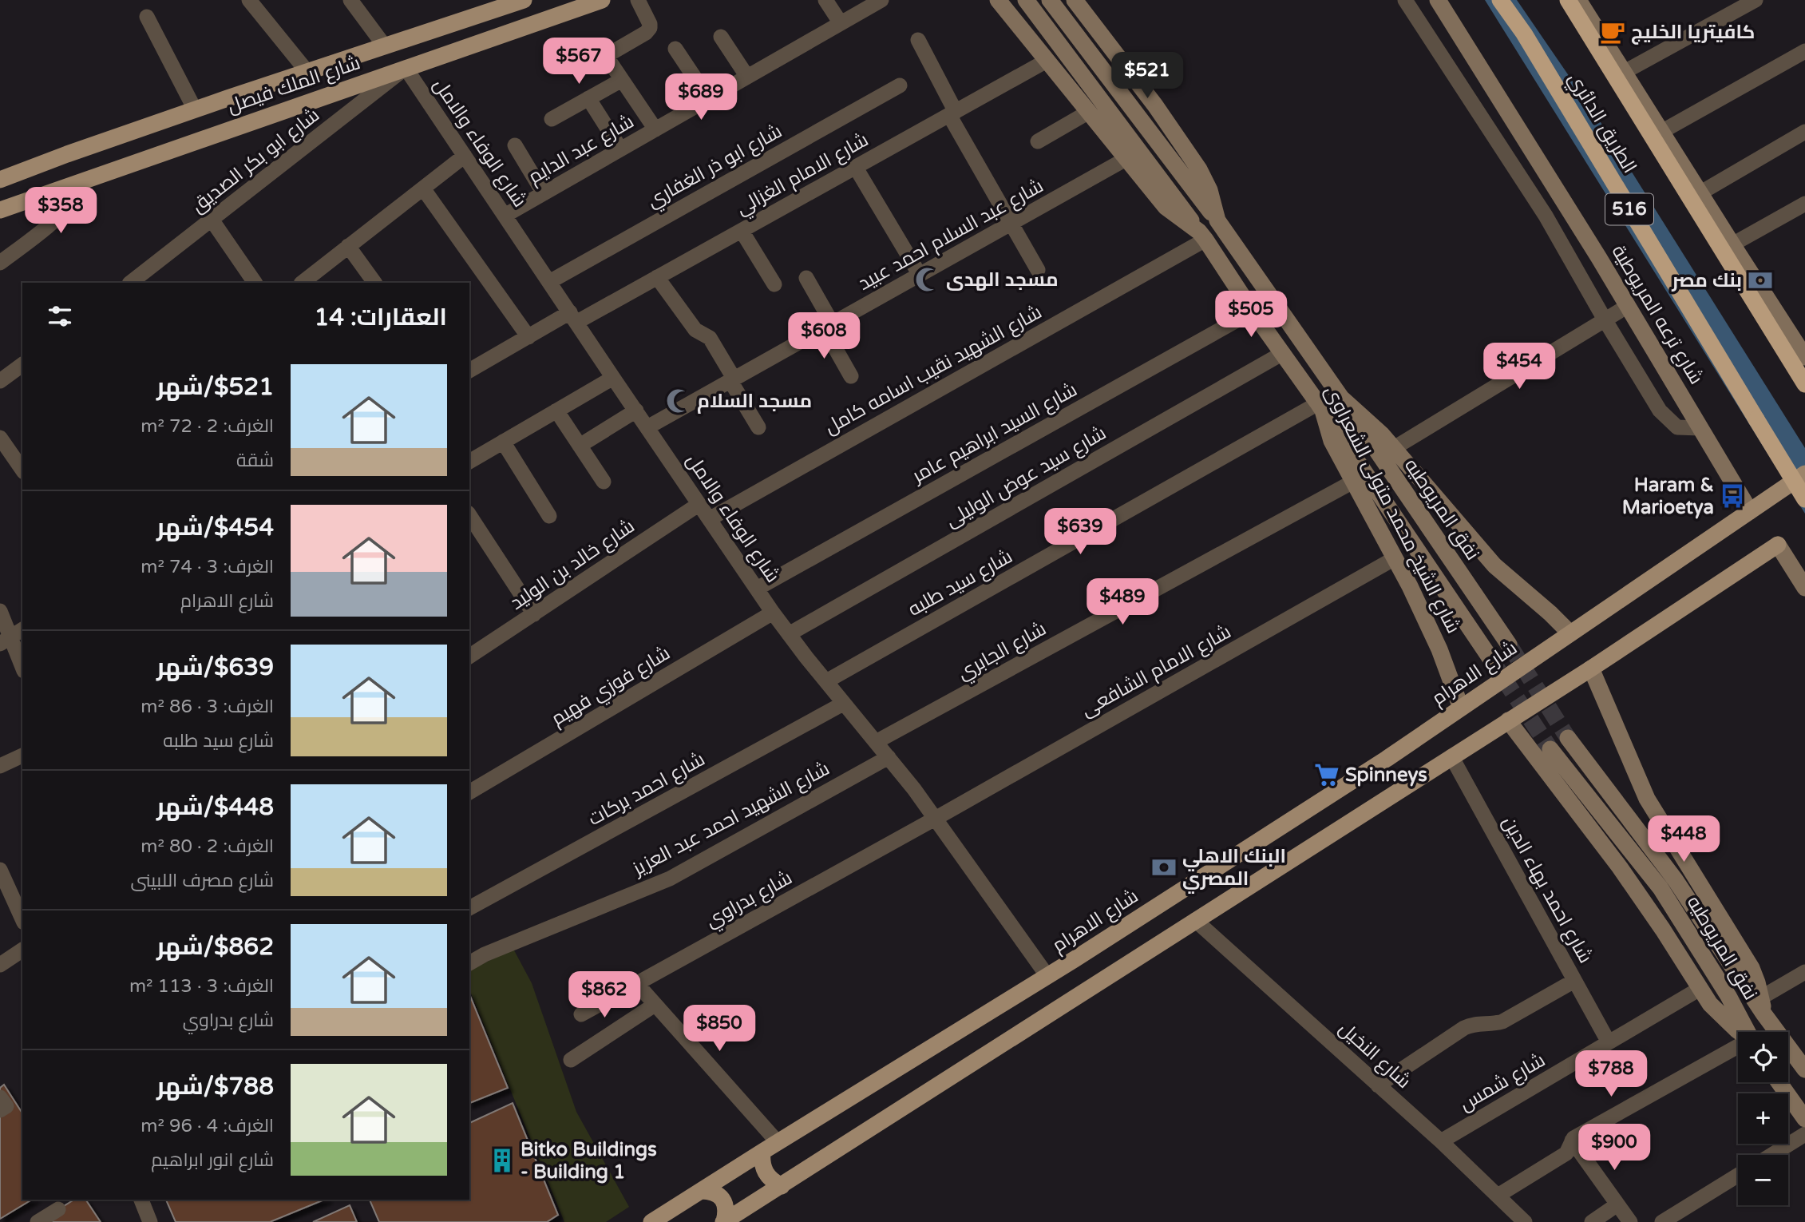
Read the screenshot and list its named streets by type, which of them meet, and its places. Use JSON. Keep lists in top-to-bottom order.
{
  "streets": {
    "highway": ["الطريق الدائري", "516"],
    "main road": [
      "شارع الملك فيصل",
      "شارع ترعه المريوطية",
      "شارع الشيخ محمد متولى الشعراوى",
      "نفق المريوطيه",
      "شارع الاهرام"
    ],
    "street": [
      "شارع الوفاء والامل",
      "شارع عبد الدايم",
      "شارع ابو بكر الصديق",
      "شارع ابو ذر الغفاري",
      "شارع الامام الغزالي",
      "شارع عبد السلام احمد عبيد",
      "شارع الشهيد نقيب اسامه كامل",
      "شارع السيد ابراهيم عامر",
      "شارع سيد عوض الوليلى",
      "شارع خالد بن الوليد",
      "شارع سيد طلبه",
      "شارع الجابري",
      "شارع الامام الشافعى",
      "شارع فوزي فهيم",
      "شارع احمد بركات",
      "شارع الشهيد احمد عبد العزيز",
      "شارع احمد بهاء الدين",
      "شارع بدراوي",
      "شارع النخيل",
      "شارع شمس"
    ]
  },
  "crossings": [
    ["شارع الملك فيصل", "شارع الوفاء والامل"],
    ["شارع الملك فيصل", "شارع ابو بكر الصديق"],
    ["شارع الوفاء والامل", "شارع عبد الدايم"],
    ["شارع الوفاء والامل", "شارع ابو بكر الصديق"],
    ["شارع الوفاء والامل", "شارع ابو ذر الغفاري"],
    ["شارع الوفاء والامل", "شارع الامام الغزالي"],
    ["شارع الوفاء والامل", "شارع عبد السلام احمد عبيد"],
    ["شارع الوفاء والامل", "شارع الشهيد نقيب اسامه كامل"],
    ["شارع الوفاء والامل", "شارع السيد ابراهيم عامر"],
    ["شارع الوفاء والامل", "شارع سيد عوض الوليلى"],
    ["شارع الوفاء والامل", "شارع خالد بن الوليد"],
    ["شارع الوفاء والامل", "شارع سيد طلبه"],
    ["شارع الوفاء والامل", "شارع الجابري"],
    ["شارع الوفاء والامل", "شارع الامام الشافعى"],
    ["شارع الوفاء والامل", "شارع الاهرام"],
    ["شارع الوفاء والامل", "شارع فوزي فهيم"],
    ["شارع الوفاء والامل", "شارع احمد بركات"],
    ["شارع الوفاء والامل", "شارع الشهيد احمد عبد العزيز"],
    ["شارع الوفاء والامل", "شارع بدراوي"],
    ["شارع الامام الغزالي", "شارع الشيخ محمد متولى الشعراوى"],
    ["شارع عبد السلام احمد عبيد", "شارع الشيخ محمد متولى الشعراوى"],
    ["شارع ترعه المريوطية", "شارع الاهرام"],
    ["شارع الشهيد نقيب اسامه كامل", "شارع الشيخ محمد متولى الشعراوى"],
    ["شارع السيد ابراهيم عامر", "شارع الشيخ محمد متولى الشعراوى"],
    ["شارع سيد عوض الوليلى", "شارع الشيخ محمد متولى الشعراوى"],
    ["شارع الشيخ محمد متولى الشعراوى", "نفق المريوطيه"],
    ["شارع الشيخ محمد متولى الشعراوى", "شارع سيد طلبه"],
    ["شارع الشيخ محمد متولى الشعراوى", "شارع الجابري"],
    ["شارع الشيخ محمد متولى الشعراوى", "شارع الامام الشافعى"],
    ["شارع الشيخ محمد متولى الشعراوى", "شارع الاهرام"],
    ["شارع الامام الشافعى", "شارع بدراوي"],
    ["شارع احمد بهاء الدين", "شارع شمس"],
    ["شارع النخيل", "شارع شمس"]
  ],
  "places": {
    "cafe": ["كافيتريا الخليج"],
    "mosque": ["مسجد الهدى", "مسجد السلام"],
    "bank": ["بنك مصر", "البنك الاهلي المصري"],
    "bus stop": ["Haram & Marioetya"],
    "supermarket": ["Spinneys"],
    "building": ["Bitko Buildings - Building 1"]
  },
  "page": {
    "price": [
      "$567",
      "$521",
      "$689",
      "$358",
      "$505",
      "$608",
      "$454",
      "$639",
      "$489",
      "$448",
      "$862",
      "$850",
      "$788",
      "$900"
    ],
    "heading": "العقارات: 14",
    "list": [
      {
        "name": "$521/شهر",
        "note": "الغرف: 2 · 72 m² · شقة"
      },
      {
        "name": "$454/شهر",
        "note": "الغرف: 3 · 74 m² · شارع الاهرام"
      },
      {
        "name": "$639/شهر",
        "note": "الغرف: 3 · 86 m² · شارع سيد طلبه"
      },
      {
        "name": "$448/شهر",
        "note": "الغرف: 2 · 80 m² · شارع مصرف اللبينى"
      },
      {
        "name": "$862/شهر",
        "note": "الغرف: 3 · 113 m² · شارع بدراوي"
      },
      {
        "name": "$788/شهر",
        "note": "الغرف: 4 · 96 m² · شارع انور ابراهيم"
      }
    ],
    "map_buttons": ["+", "−"]
  }
}
